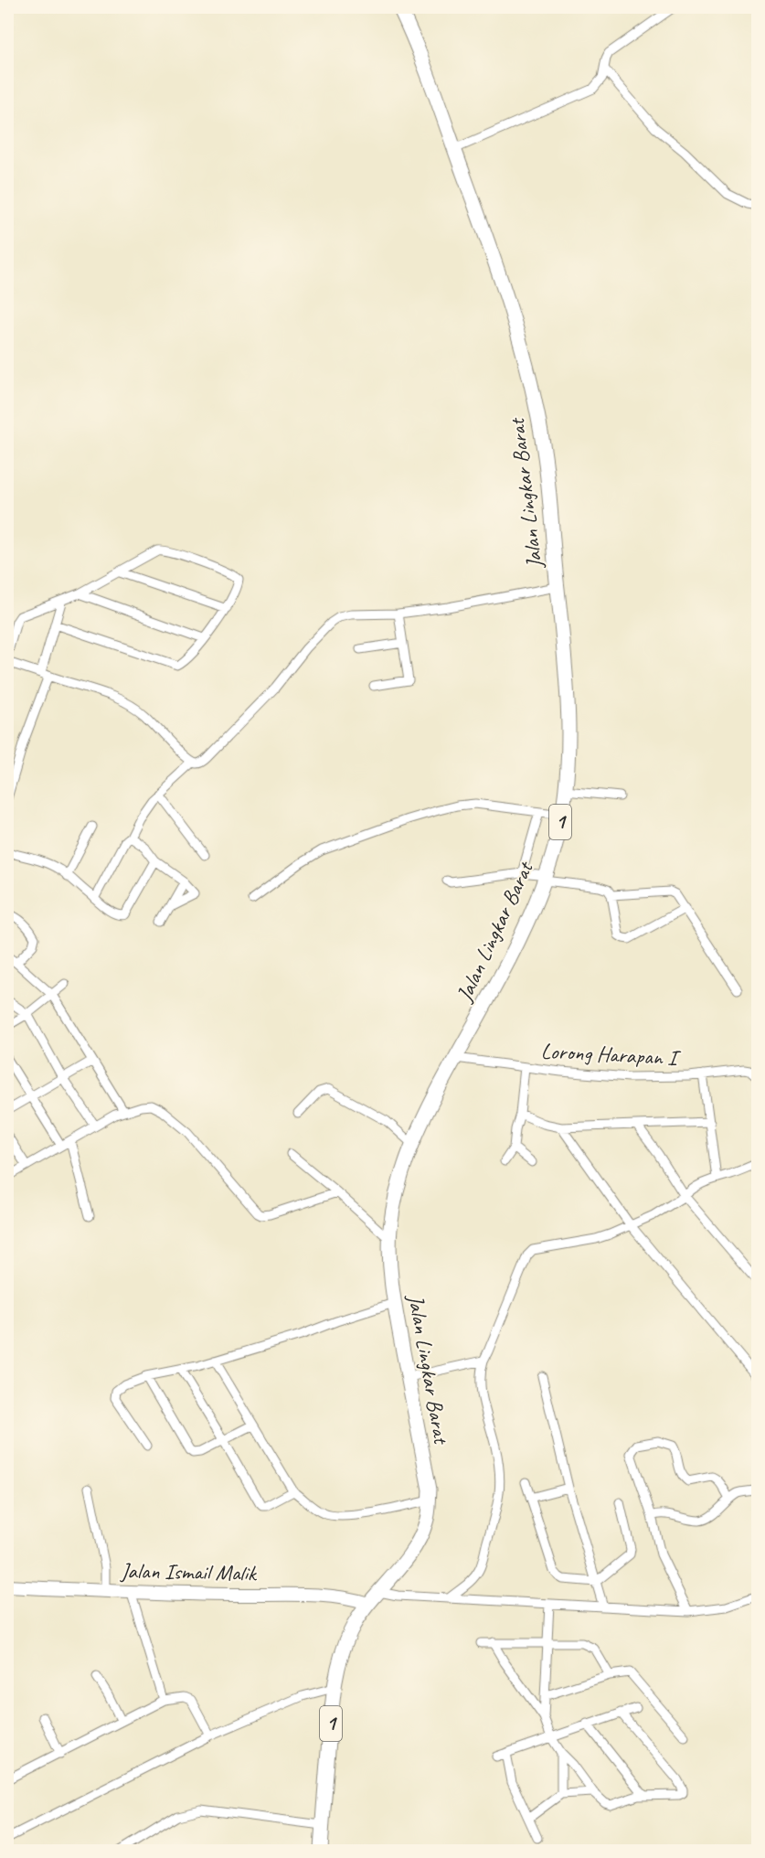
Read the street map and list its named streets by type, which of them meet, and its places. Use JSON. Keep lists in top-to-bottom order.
{
  "streets": {
    "highway": ["Jalan Lingkar Barat", "1"],
    "main road": ["Jalan Ismail Malik"],
    "street": ["Lorong Harapan I"]
  },
  "crossings": [
    ["Jalan Lingkar Barat", "Lorong Harapan I"],
    ["Jalan Lingkar Barat", "Jalan Ismail Malik"]
  ]
}
